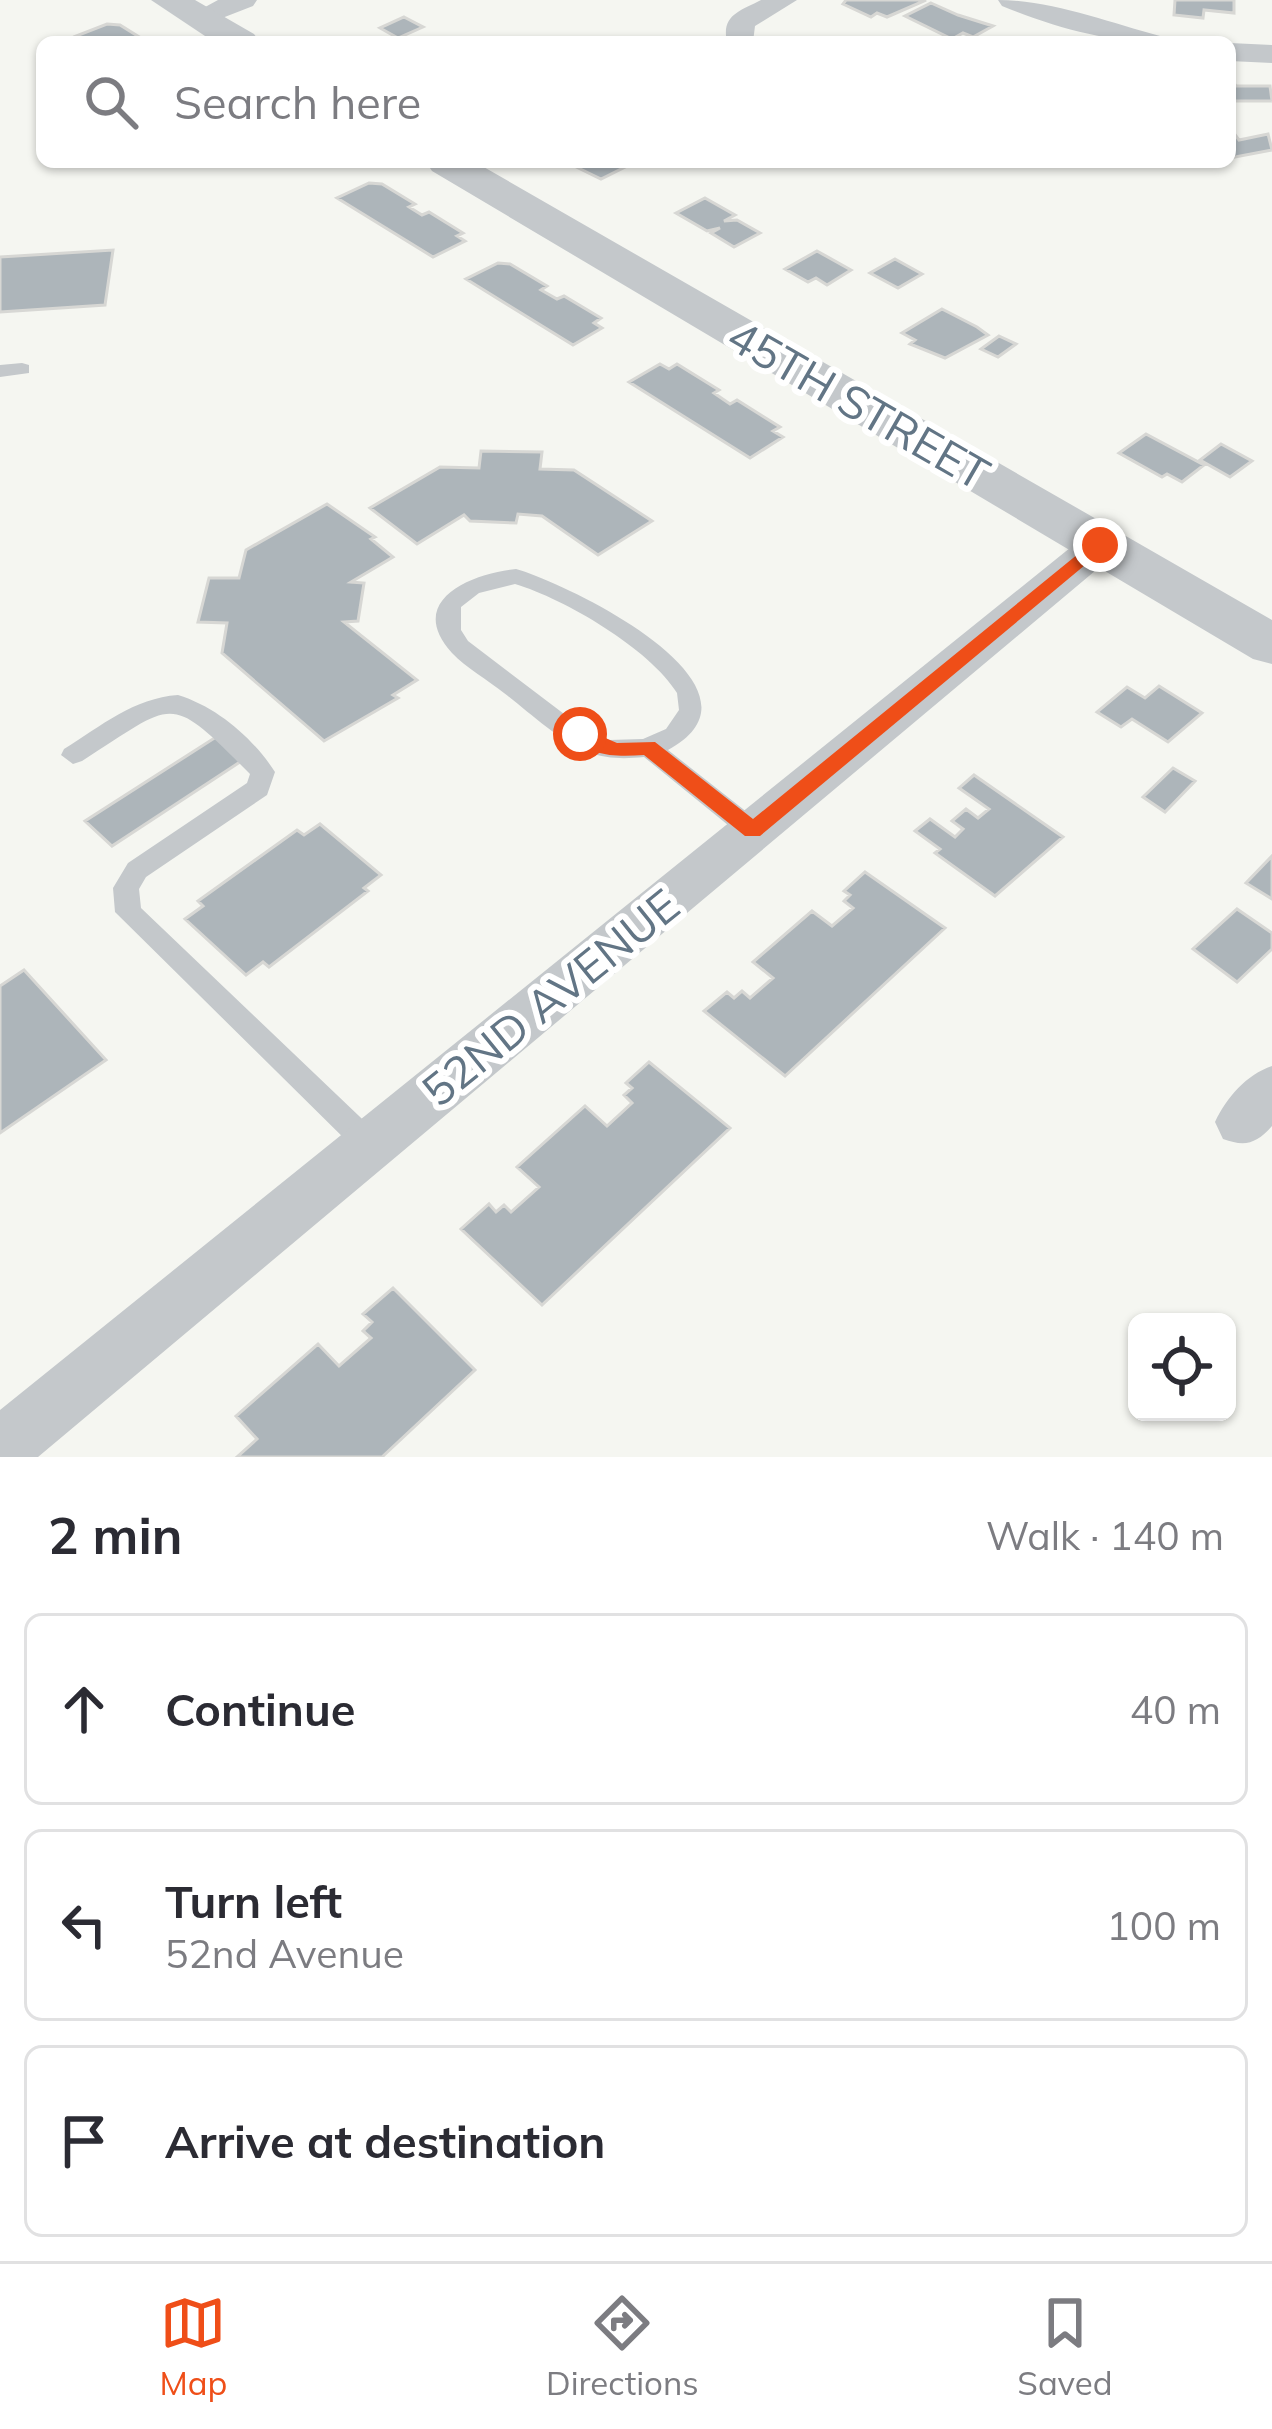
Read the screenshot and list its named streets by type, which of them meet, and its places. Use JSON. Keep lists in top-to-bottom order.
{
  "streets": {
    "street": ["45TH STREET", "52ND AVENUE"]
  },
  "crossings": [
    ["45TH STREET", "52ND AVENUE"]
  ],
  "page": {
    "search": "Search here",
    "heading": ["2 min", "Walk · 140 m"],
    "list": [
      ["Continue", "40 m"],
      ["Turn left", "52nd Avenue", "100 m"],
      "Arrive at destination"
    ],
    "nav": ["Map", "Directions", "Saved"]
  }
}
